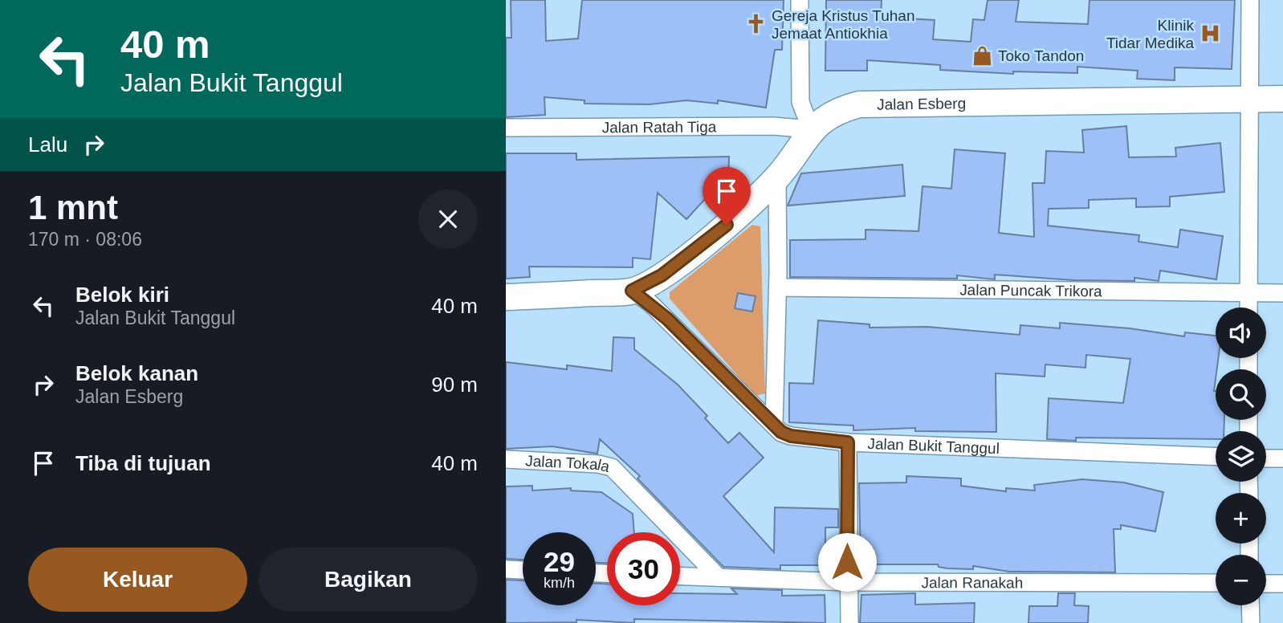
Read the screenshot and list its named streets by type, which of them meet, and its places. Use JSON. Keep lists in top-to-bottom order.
{
  "streets": {
    "main road": ["Jalan Esberg"],
    "street": [
      "Jalan Ratah Tiga",
      "Jalan Puncak Trikora",
      "Jalan Bukit Tanggul",
      "Jalan Tokala",
      "Jalan Ranakah"
    ]
  },
  "crossings": [
    ["Jalan Esberg", "Jalan Ratah Tiga"],
    ["Jalan Esberg", "Jalan Bukit Tanggul"],
    ["Jalan Tokala", "Jalan Ranakah"]
  ],
  "places": {
    "church": ["Gereja Kristus Tuhan Jemaat Antiokhia"],
    "hospital": ["Klinik Tidar Medika"],
    "shop": ["Toko Tandon"]
  },
  "page": {
    "turn": ["40 m", "Jalan Bukit Tanggul"],
    "then": "Lalu",
    "heading": ["1 mnt", "170 m · 08:06"],
    "list": [
      {
        "name": "Belok kiri",
        "note": "Jalan Bukit Tanggul",
        "value": "40 m"
      },
      {
        "name": "Belok kanan",
        "note": "Jalan Esberg",
        "value": "90 m"
      },
      {
        "name": "Tiba di tujuan",
        "value": "40 m"
      }
    ],
    "map_buttons": ["+", "−"],
    "speed": "29 km/h",
    "limit": "30",
    "buttons": ["Keluar", "Bagikan"]
  }
}
